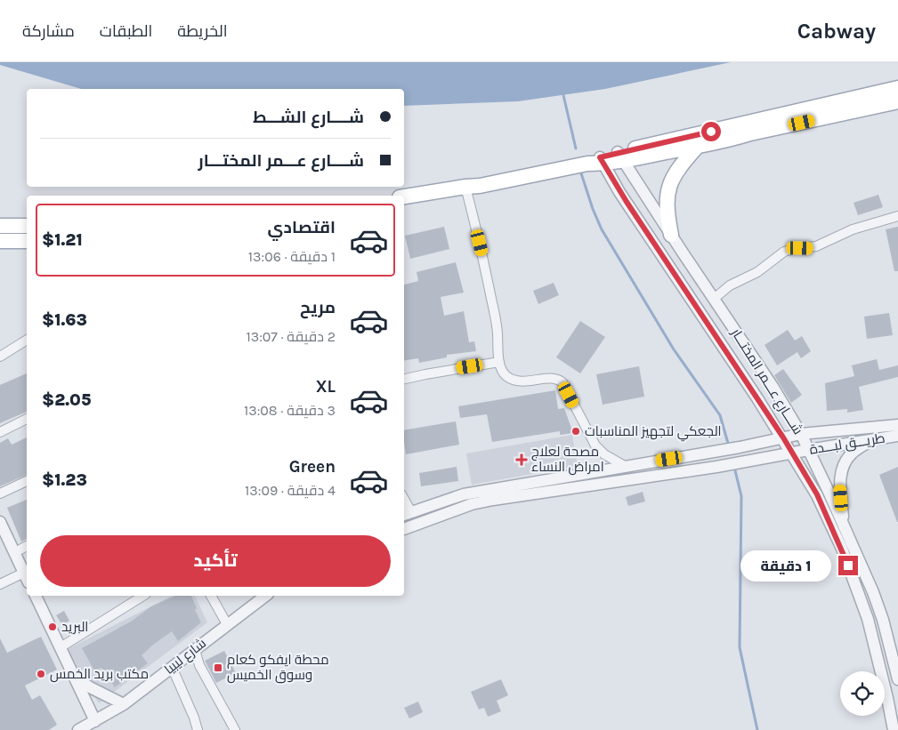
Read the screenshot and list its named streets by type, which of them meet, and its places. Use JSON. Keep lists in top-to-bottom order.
{
  "streets": {
    "street": ["شــــارع عـــمر المختـــار", "طريـــق لبـــدة", "شارع ليبيا"]
  },
  "crossings": [
    ["شــــارع عـــمر المختـــار", "طريـــق لبـــدة"]
  ],
  "places": {
    "other": ["الجعكي لتجهيز المناسبات", "البريد", "مكتب بريد الخمس"],
    "health": ["مصحة لعلاج امراض النساء"],
    "transit": ["محطة ايفكو كعام وسوق الخميس"]
  },
  "page": {
    "header": "Cabway",
    "nav": ["الخريطة", "الطبقات", "مشاركة"],
    "banner": ["شــــارع الشـــط", "شــــارع عـــمر المختـــار"],
    "list": [
      {
        "name": "اقتصادي",
        "note": "1 دقيقة · 13:06",
        "value": "$1.21"
      },
      {
        "name": "مريح",
        "note": "2 دقيقة · 13:07",
        "value": "$1.63"
      },
      {
        "name": "XL",
        "note": "3 دقيقة · 13:08",
        "value": "$2.05"
      },
      {
        "name": "Green",
        "note": "4 دقيقة · 13:09",
        "value": "$1.23"
      }
    ],
    "buttons": "تأكيد",
    "bubble": "1 دقيقة"
  }
}
